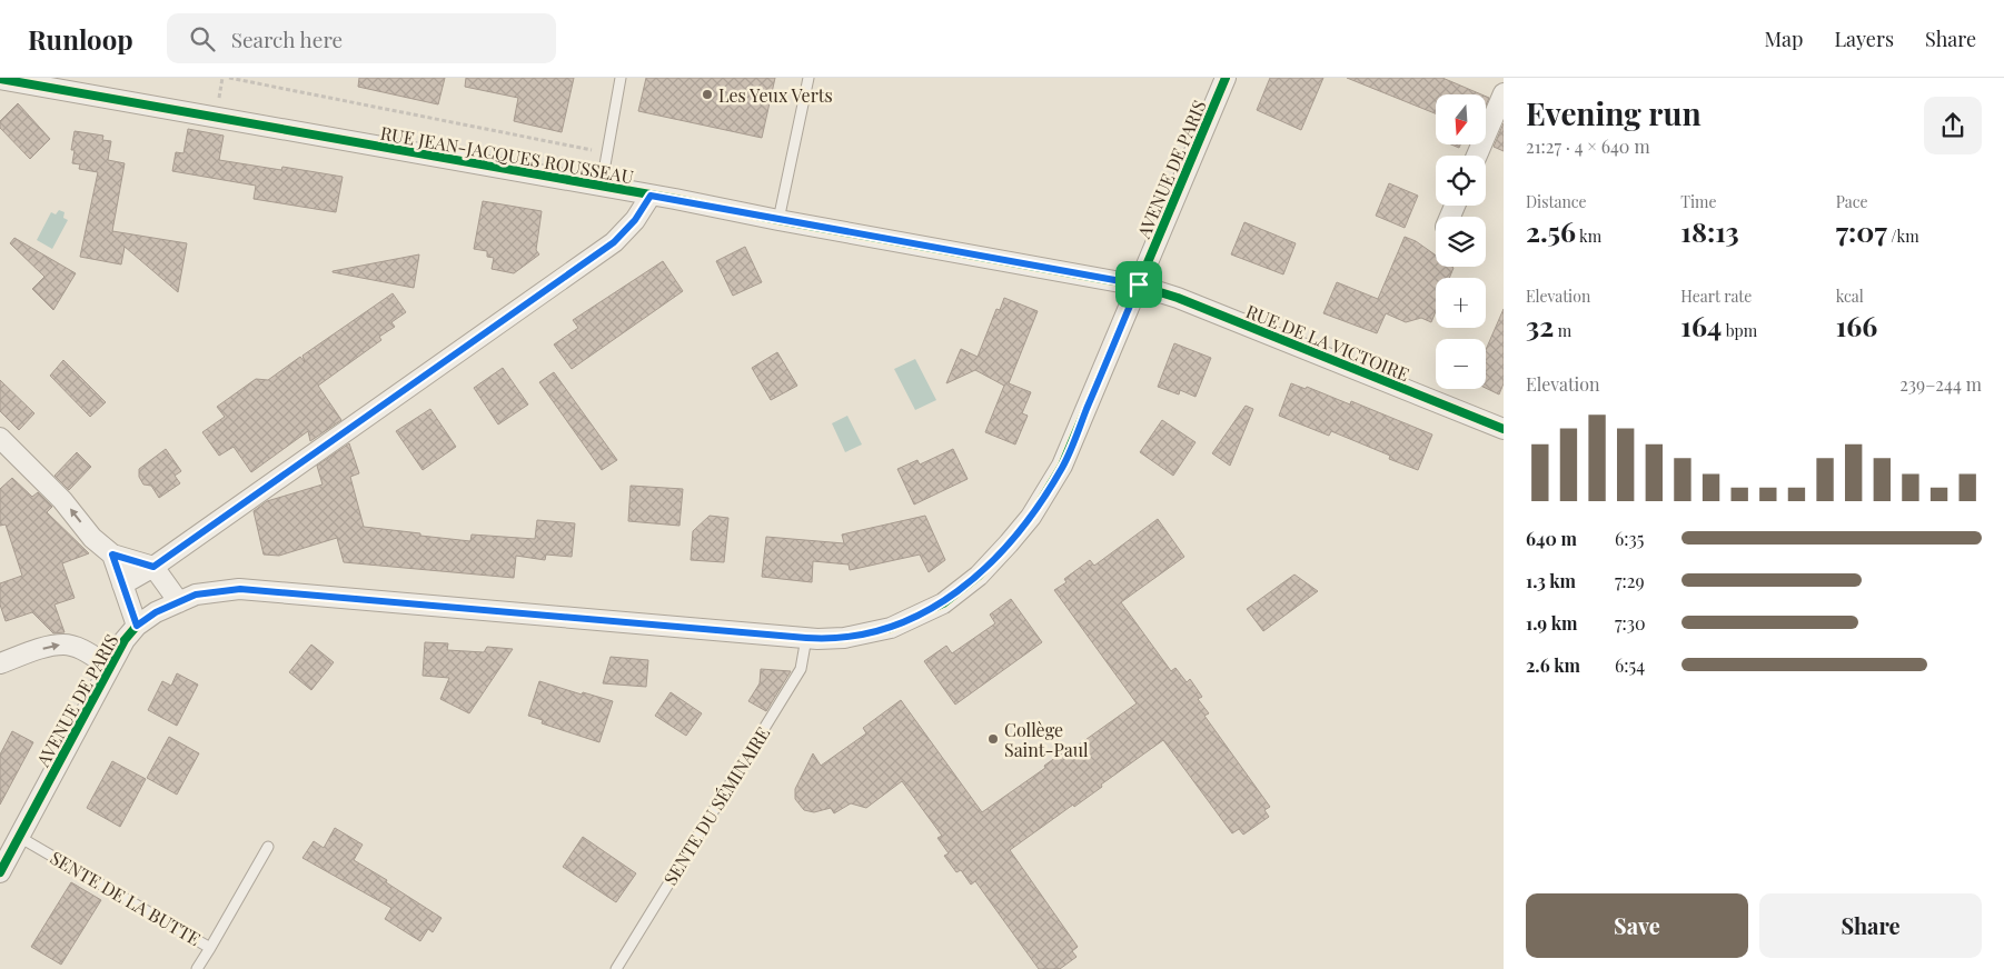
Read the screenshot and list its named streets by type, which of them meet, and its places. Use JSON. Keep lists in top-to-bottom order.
{
  "streets": {
    "street": ["RUE JEAN-JACQUES ROUSSEAU", "AVENUE DE PARIS", "RUE DE LA VICTOIRE"],
    "lane": ["SENTE DU SÉMINAIRE", "SENTE DE LA BUTTE"]
  },
  "crossings": [
    ["RUE JEAN-JACQUES ROUSSEAU", "AVENUE DE PARIS"],
    ["RUE JEAN-JACQUES ROUSSEAU", "RUE DE LA VICTOIRE"],
    ["AVENUE DE PARIS", "RUE DE LA VICTOIRE"],
    ["AVENUE DE PARIS", "SENTE DU SÉMINAIRE"],
    ["AVENUE DE PARIS", "SENTE DE LA BUTTE"]
  ],
  "places": ["Les Yeux Verts", "Collège Saint-Paul"],
  "north": "bottom",
  "page": {
    "header": "Runloop",
    "search": "Search here",
    "nav": ["Map", "Layers", "Share"],
    "heading": ["Evening run", "21:27 · 4 × 640 m"],
    "map_buttons": ["+", "−"],
    "stats": [
      ["Distance", "2.56 km"],
      ["Time", "18:13"],
      ["Pace", "7:07 /km"],
      ["Elevation", "32 m"],
      ["Heart rate", "164 bpm"],
      ["kcal", "166"]
    ],
    "chart": ["Elevation", "239–244 m"],
    "list": [
      {
        "name": "640 m",
        "note": "6:35"
      },
      {
        "name": "1.3 km",
        "note": "7:29"
      },
      {
        "name": "1.9 km",
        "note": "7:30"
      },
      {
        "name": "2.6 km",
        "note": "6:54"
      }
    ],
    "buttons": ["Save", "Share"]
  }
}
